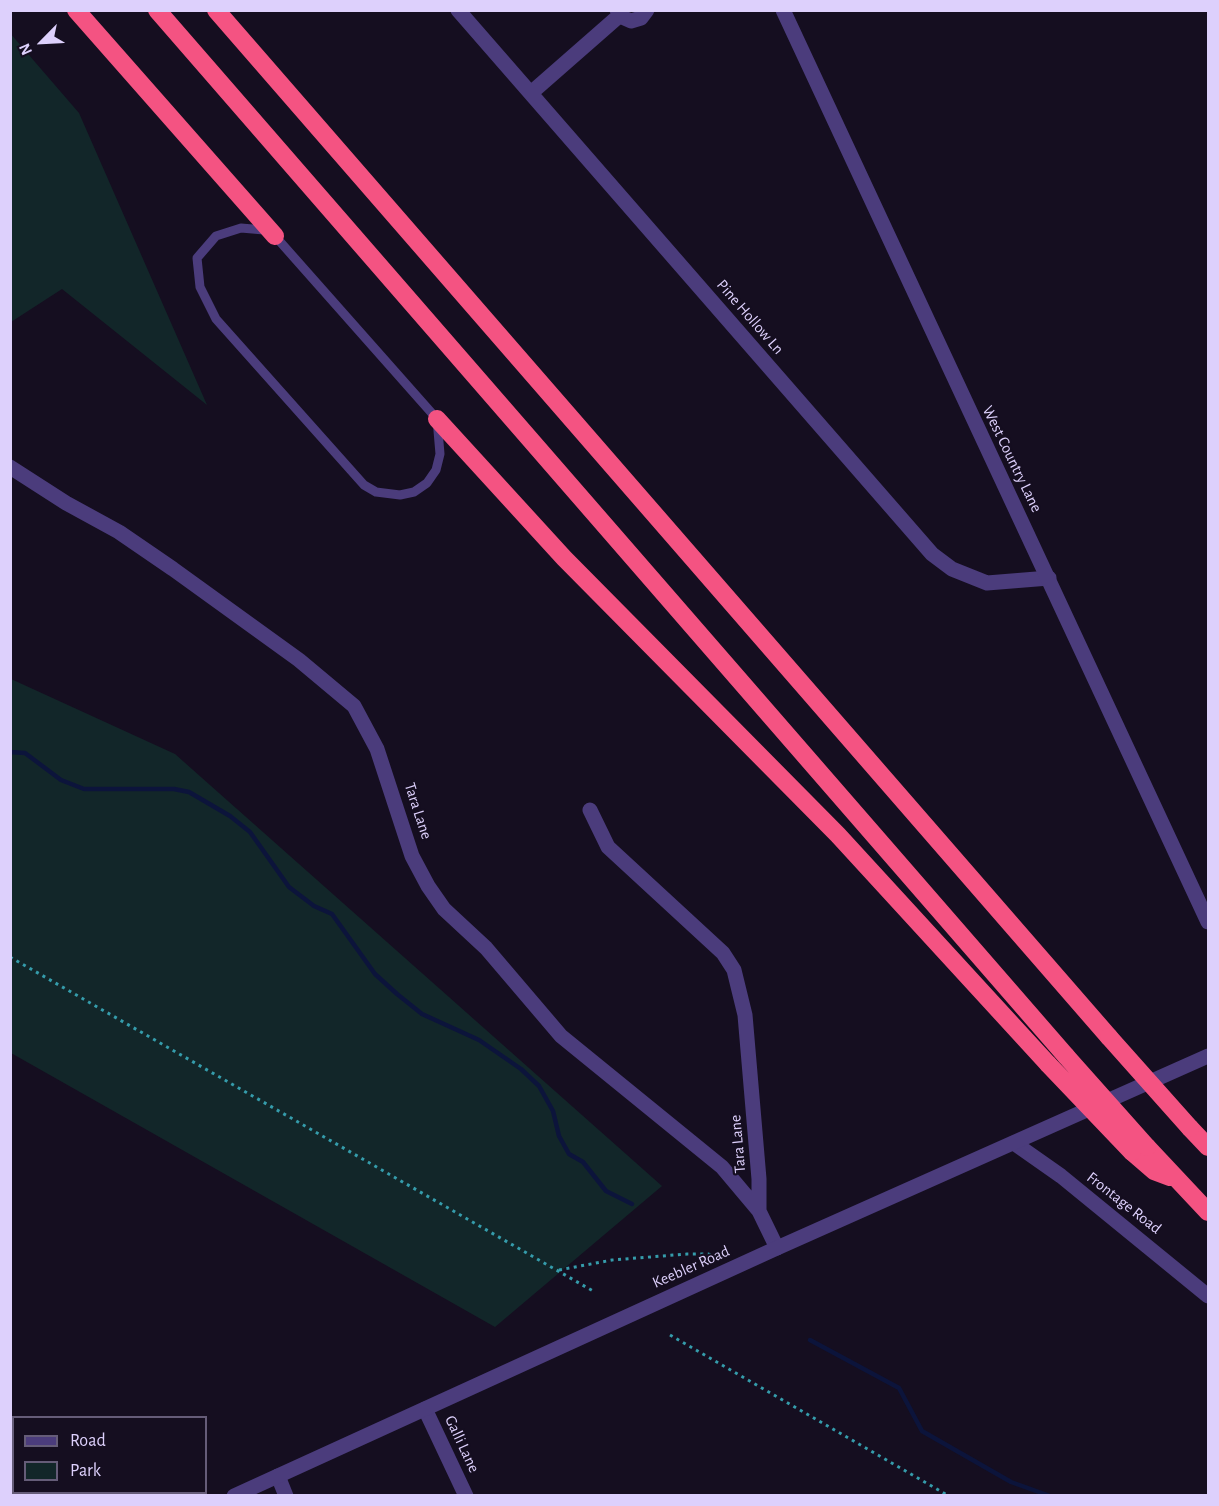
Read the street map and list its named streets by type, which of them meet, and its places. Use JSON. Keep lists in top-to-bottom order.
{
  "streets": {
    "street": [
      "Pine Hollow Ln",
      "West Country Lane",
      "Tara Lane",
      "Frontage Road",
      "Keebler Road",
      "Galli Lane"
    ]
  },
  "crossings": [
    ["Pine Hollow Ln", "West Country Lane"],
    ["Tara Lane", "Keebler Road"],
    ["Frontage Road", "Keebler Road"],
    ["Keebler Road", "Galli Lane"]
  ],
  "legend": ["Road", "Park"],
  "north": "bottom left"
}
